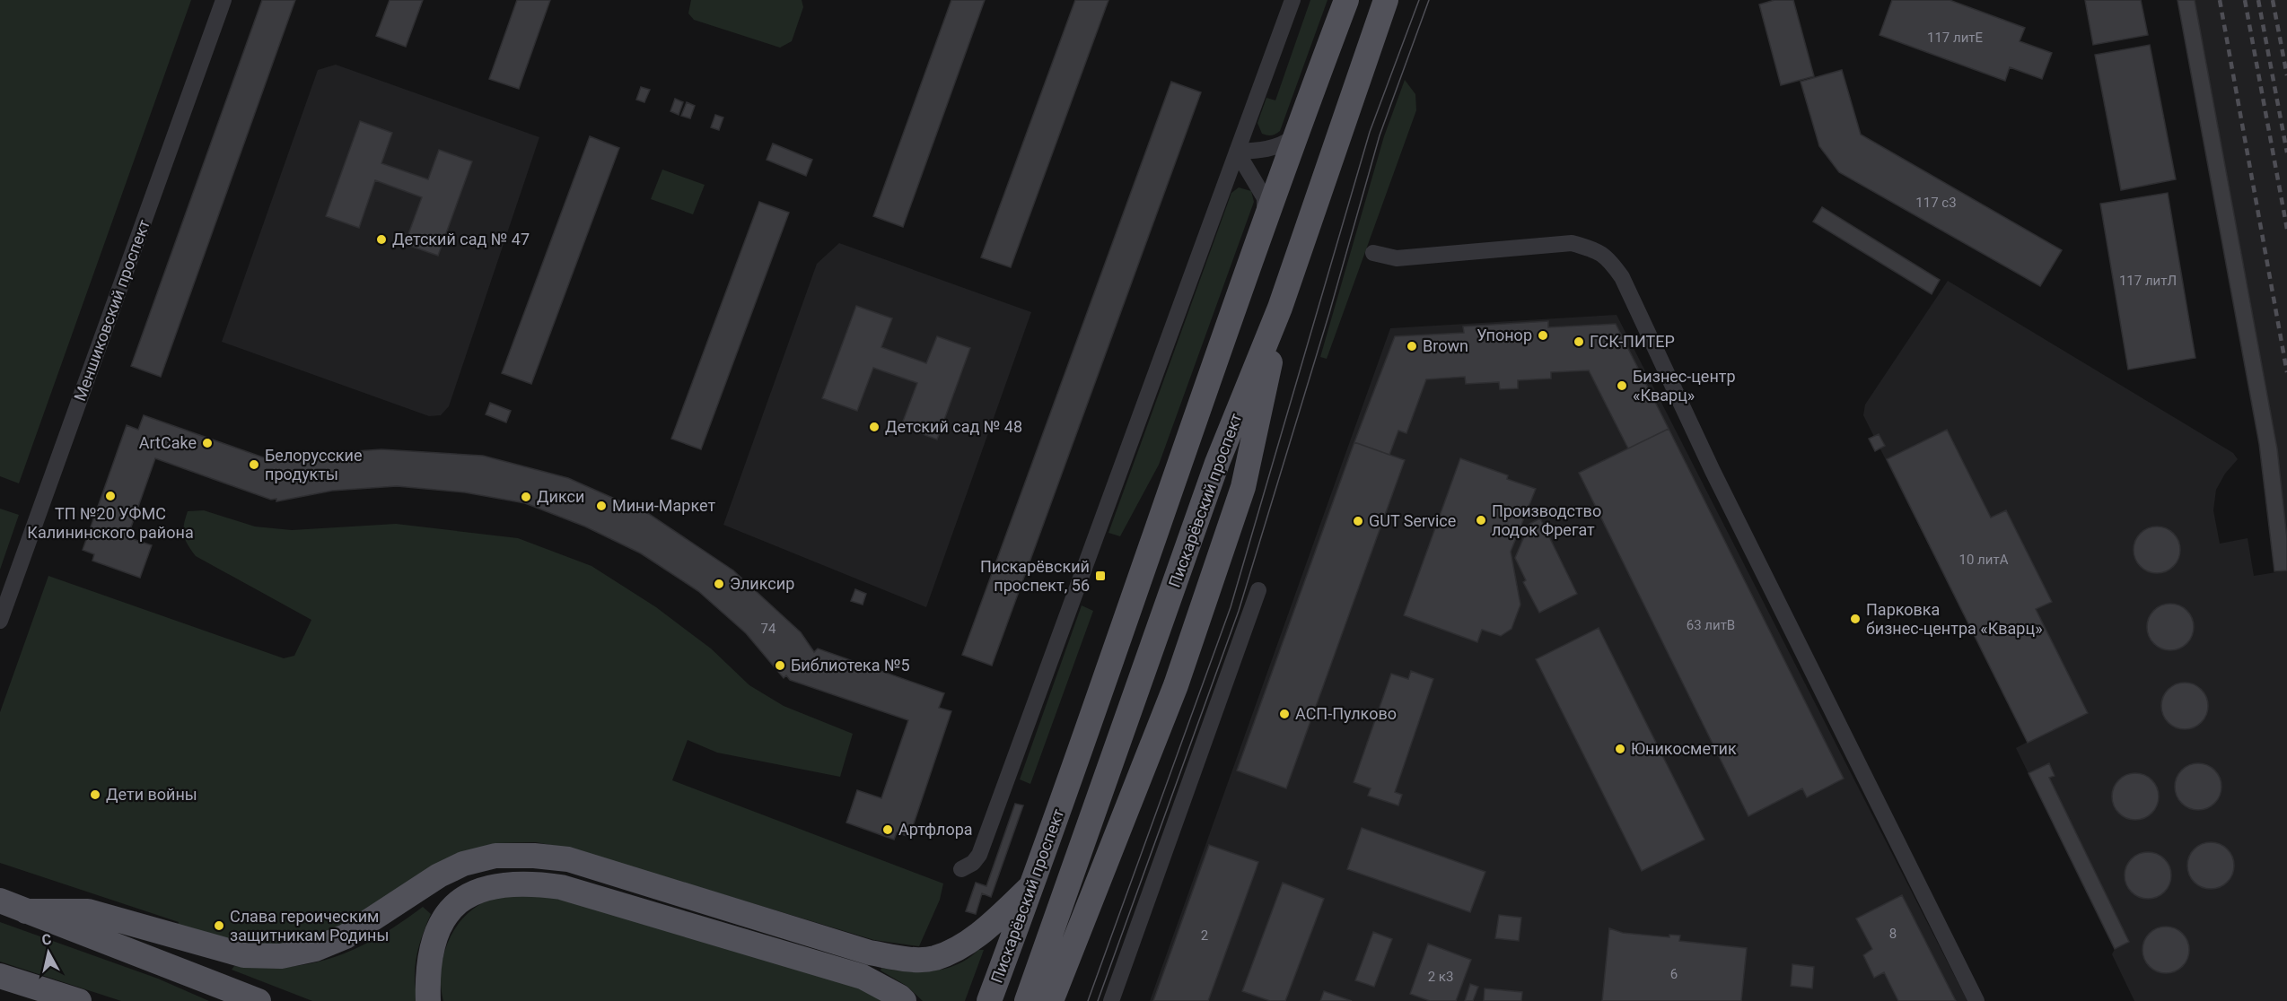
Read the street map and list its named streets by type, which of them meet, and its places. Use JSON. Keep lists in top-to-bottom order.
{
  "streets": {
    "main road": ["Пискарёвский проспект"],
    "street": ["Меншиковский проспект"]
  },
  "places": {
    "other": [
      "Детский сад № 47",
      "Упонор",
      "ГСК-ПИТЕР",
      "Brown",
      "Бизнес-центр «Кварц»",
      "Детский сад № 48",
      "ArtCake",
      "Белорусские продукты",
      "ТП №20 УФМС Калининского района",
      "Дикси",
      "Мини-Маркет",
      "Производство лодок Фрегат",
      "GUT Service",
      "Эликсир",
      "Парковка бизнес-центра «Кварц»",
      "Библиотека №5",
      "АСП-Пулково",
      "Юникосметик",
      "Дети войны",
      "Артфлора",
      "Слава героическим защитникам Родины"
    ],
    "transit": ["Пискарёвский проспект, 56"]
  },
  "house_numbers": [
    "117 литЕ",
    "117 с3",
    "117 литЛ",
    "10 литА",
    "63 литВ",
    "74",
    "8",
    "2",
    "6",
    "2 к3"
  ],
  "north": "top"
}
